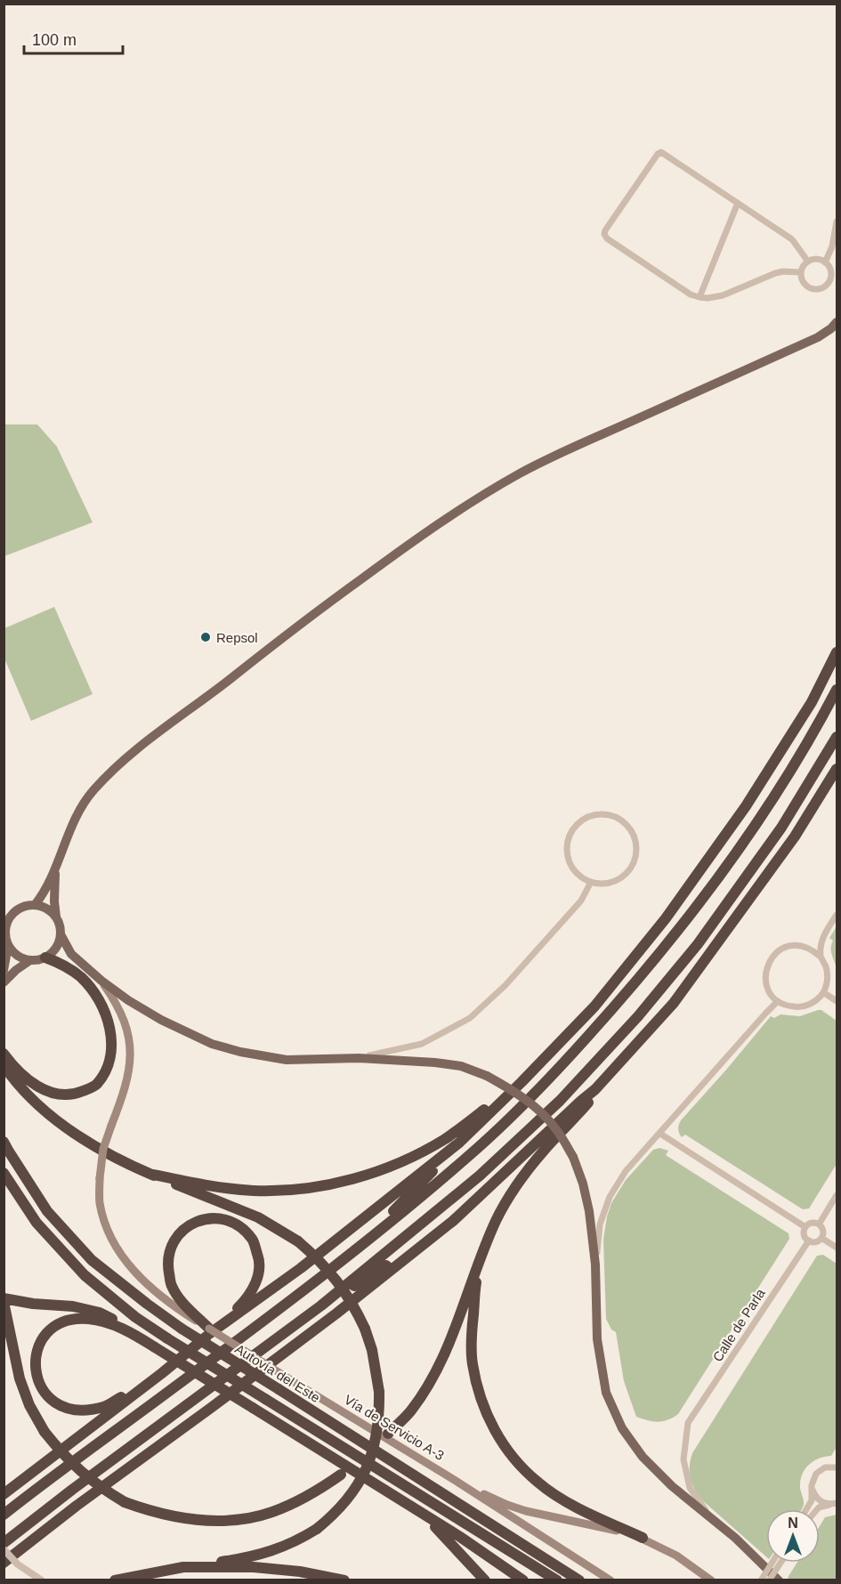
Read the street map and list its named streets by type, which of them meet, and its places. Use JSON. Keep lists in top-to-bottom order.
{
  "streets": {
    "highway": ["Autovía del Este"],
    "main road": ["Vía de Servicio A-3"],
    "street": ["Calle de Parla"]
  },
  "places": ["Repsol"],
  "scale_bar": "100 m",
  "north": "top"
}
